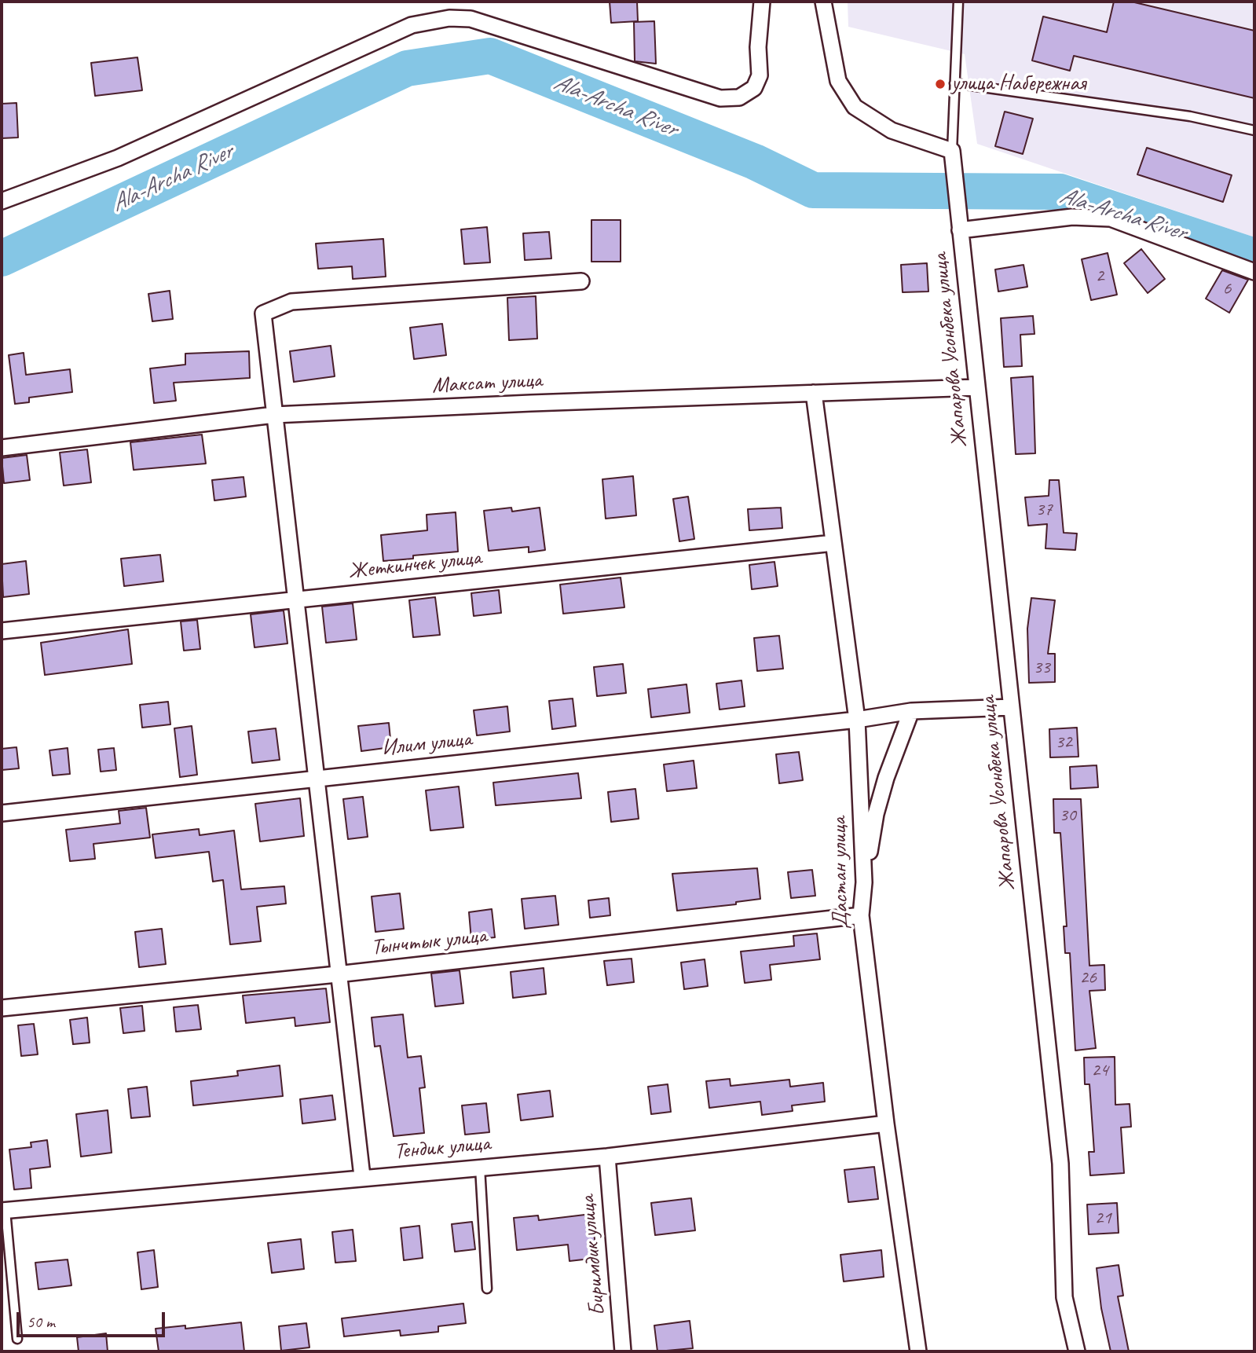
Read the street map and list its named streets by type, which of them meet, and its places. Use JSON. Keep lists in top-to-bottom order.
{
  "streets": {
    "street": [
      "Жапарова Усонбека улица",
      "Максат улица",
      "Жеткинчек улица",
      "Илим улица",
      "Дастан улица",
      "Тынчтык улица",
      "Тендик улица",
      "Биримдик улица"
    ]
  },
  "crossings": [
    ["Жапарова Усонбека улица", "Максат улица"],
    ["Жапарова Усонбека улица", "Илим улица"],
    ["Максат улица", "Дастан улица"],
    ["Жеткинчек улица", "Дастан улица"],
    ["Илим улица", "Дастан улица"],
    ["Дастан улица", "Тынчтык улица"],
    ["Дастан улица", "Тендик улица"],
    ["Тендик улица", "Биримдик улица"]
  ],
  "water": ["Ala-Archa River"],
  "places": ["улица Набережная"],
  "house_numbers": [
    "2",
    "6",
    "37",
    "33",
    "32",
    "30",
    "26",
    "24",
    "21"
  ],
  "scale_bar": "50 m"
}
